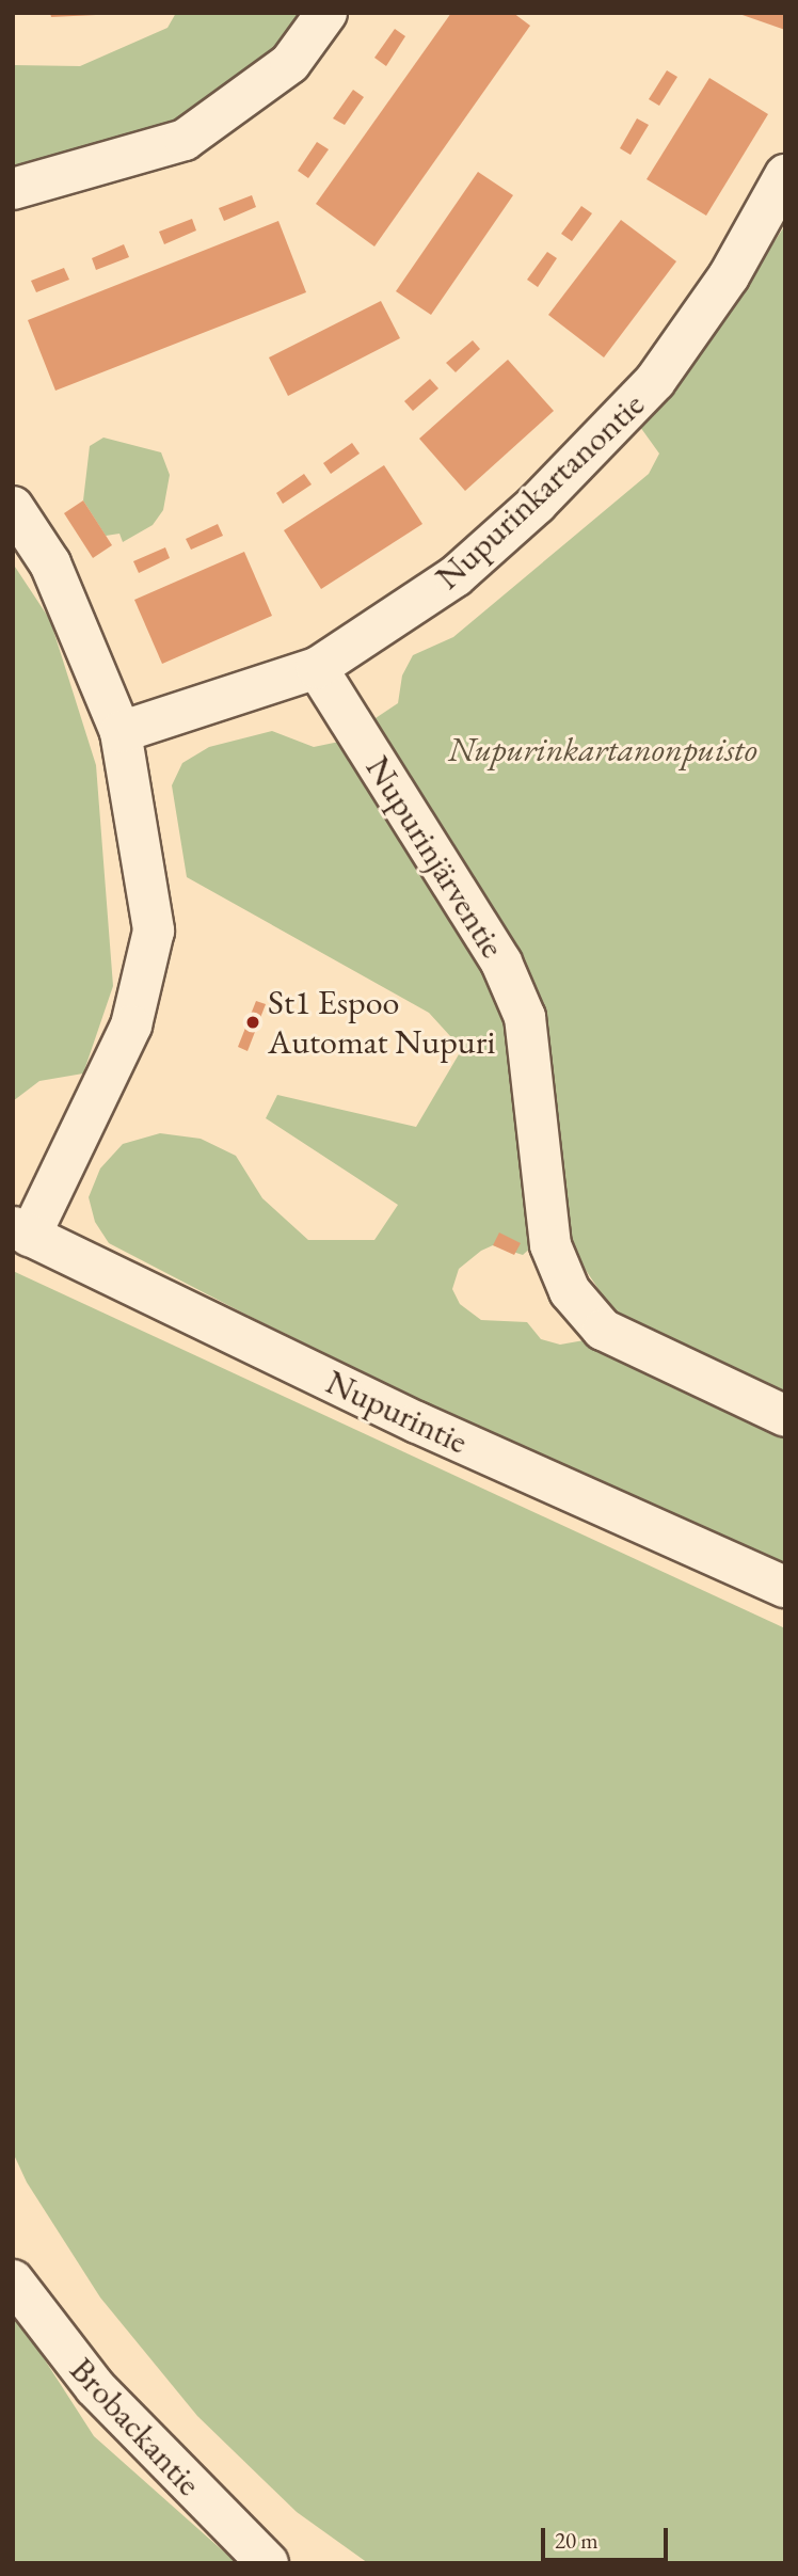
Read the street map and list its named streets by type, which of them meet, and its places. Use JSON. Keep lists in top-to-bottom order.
{
  "streets": {
    "street": [
      "Nupurinkartanontie",
      "Nupurinjärventie",
      "Nupurintie",
      "Brobackantie"
    ]
  },
  "crossings": [
    ["Nupurinkartanontie", "Nupurinjärventie"]
  ],
  "parks": ["Nupurinkartanonpuisto"],
  "places": ["St1 Espoo Automat Nupuri"],
  "scale_bar": "20 m"
}
